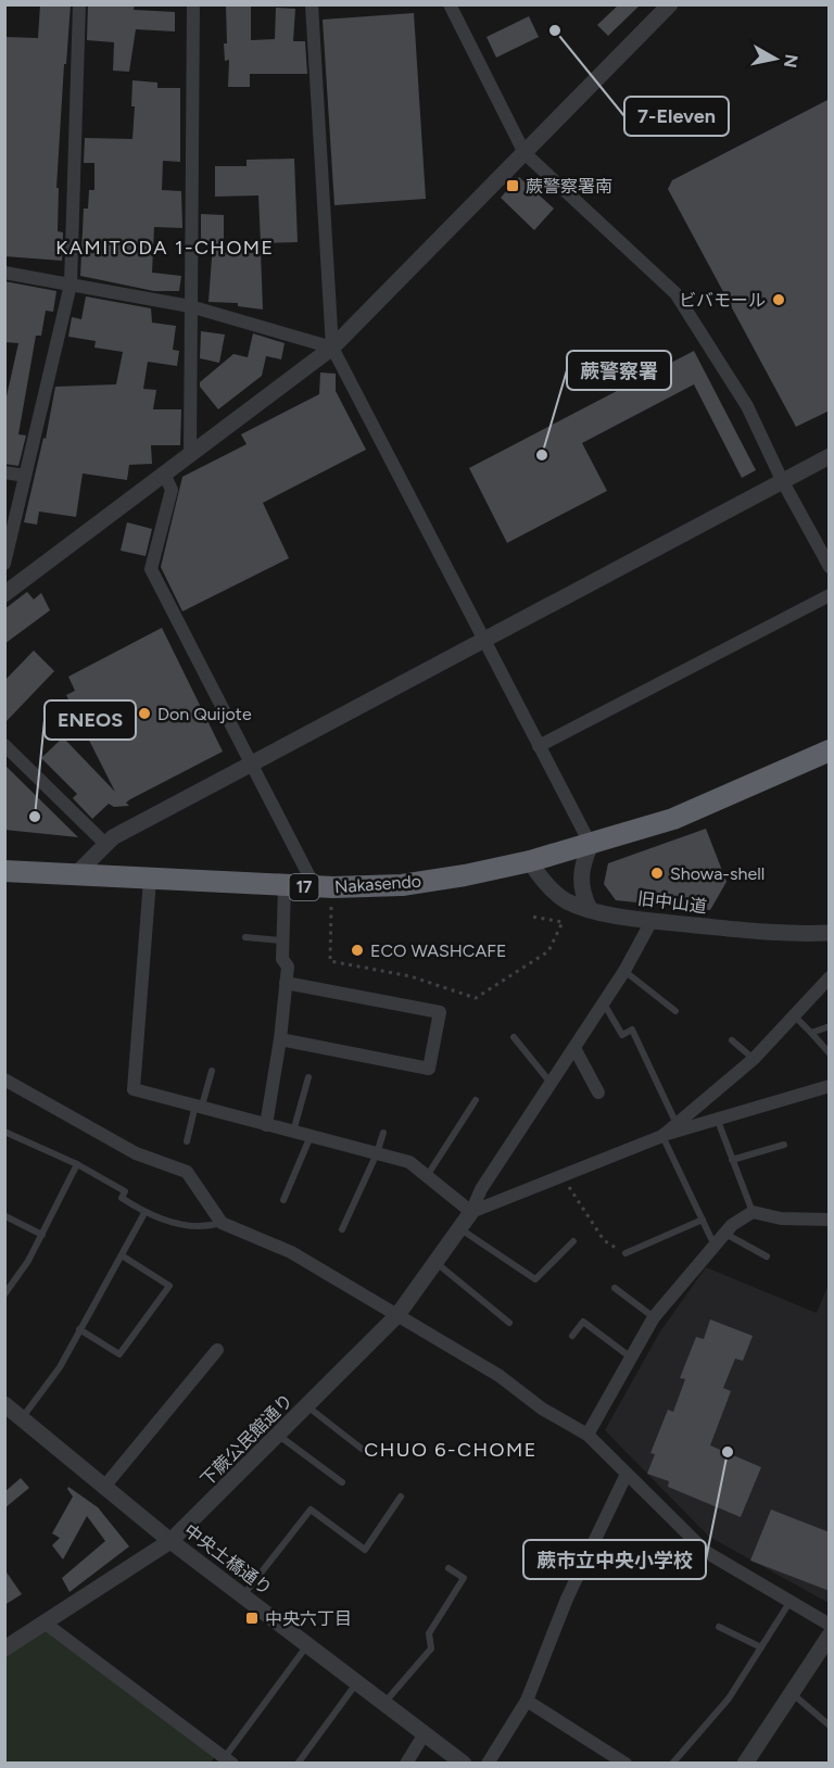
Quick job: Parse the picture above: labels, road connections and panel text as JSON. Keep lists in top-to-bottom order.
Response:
{
  "streets": {
    "highway": ["Nakasendo", "17"],
    "street": ["旧中山道", "下蕨公民館通り", "中央土橋通り"]
  },
  "crossings": [
    ["Nakasendo", "17"],
    ["Nakasendo", "旧中山道"],
    ["下蕨公民館通り", "中央土橋通り"]
  ],
  "districts": ["KAMITODA 1-CHOME", "CHUO 6-CHOME"],
  "places": {
    "other": [
      "7-Eleven",
      "ビバモール",
      "蕨警察署",
      "Don Quijote",
      "ENEOS",
      "Showa-shell",
      "ECO WASHCAFE",
      "蕨市立中央小学校"
    ],
    "transit": ["蕨警察署南", "中央六丁目"]
  },
  "north": "right"
}
